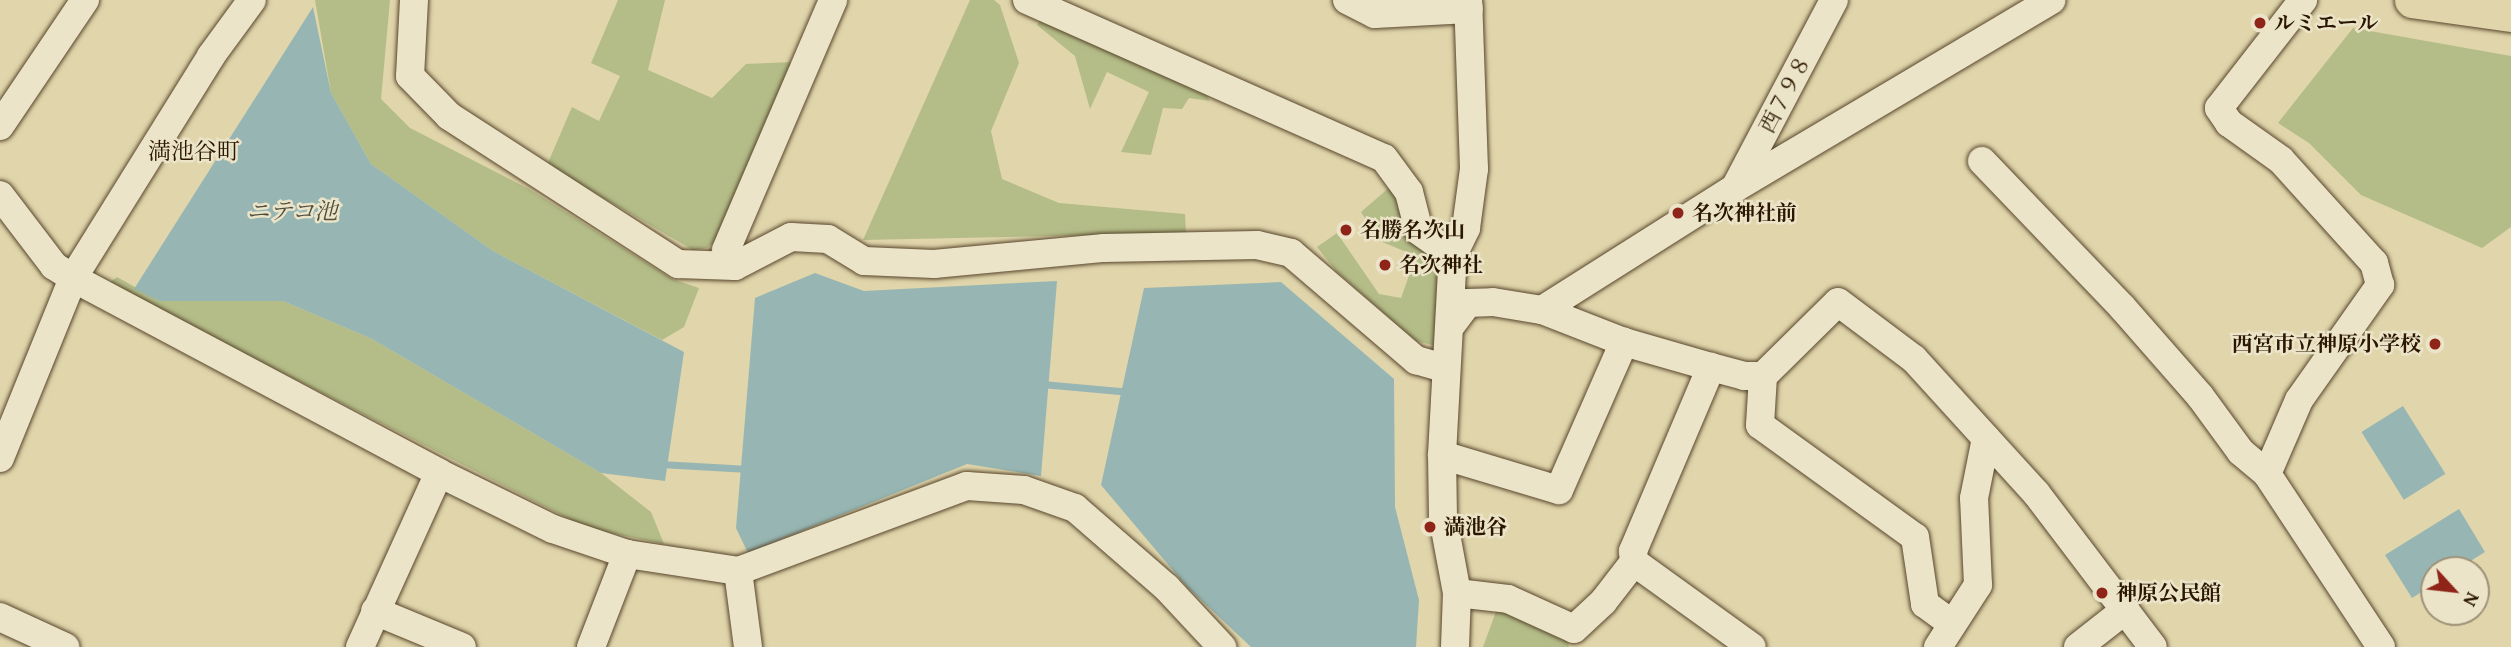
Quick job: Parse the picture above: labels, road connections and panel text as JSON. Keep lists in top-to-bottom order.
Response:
{
  "streets": {
    "street": ["西７９８"]
  },
  "districts": ["満池谷町"],
  "water": ["ニテコ池"],
  "places": [
    "ルミエール",
    "名次神社前",
    "名勝名次山",
    "名次神社",
    "西宮市立神原小学校",
    "満池谷",
    "神原公民館"
  ],
  "north": "bottom right"
}
